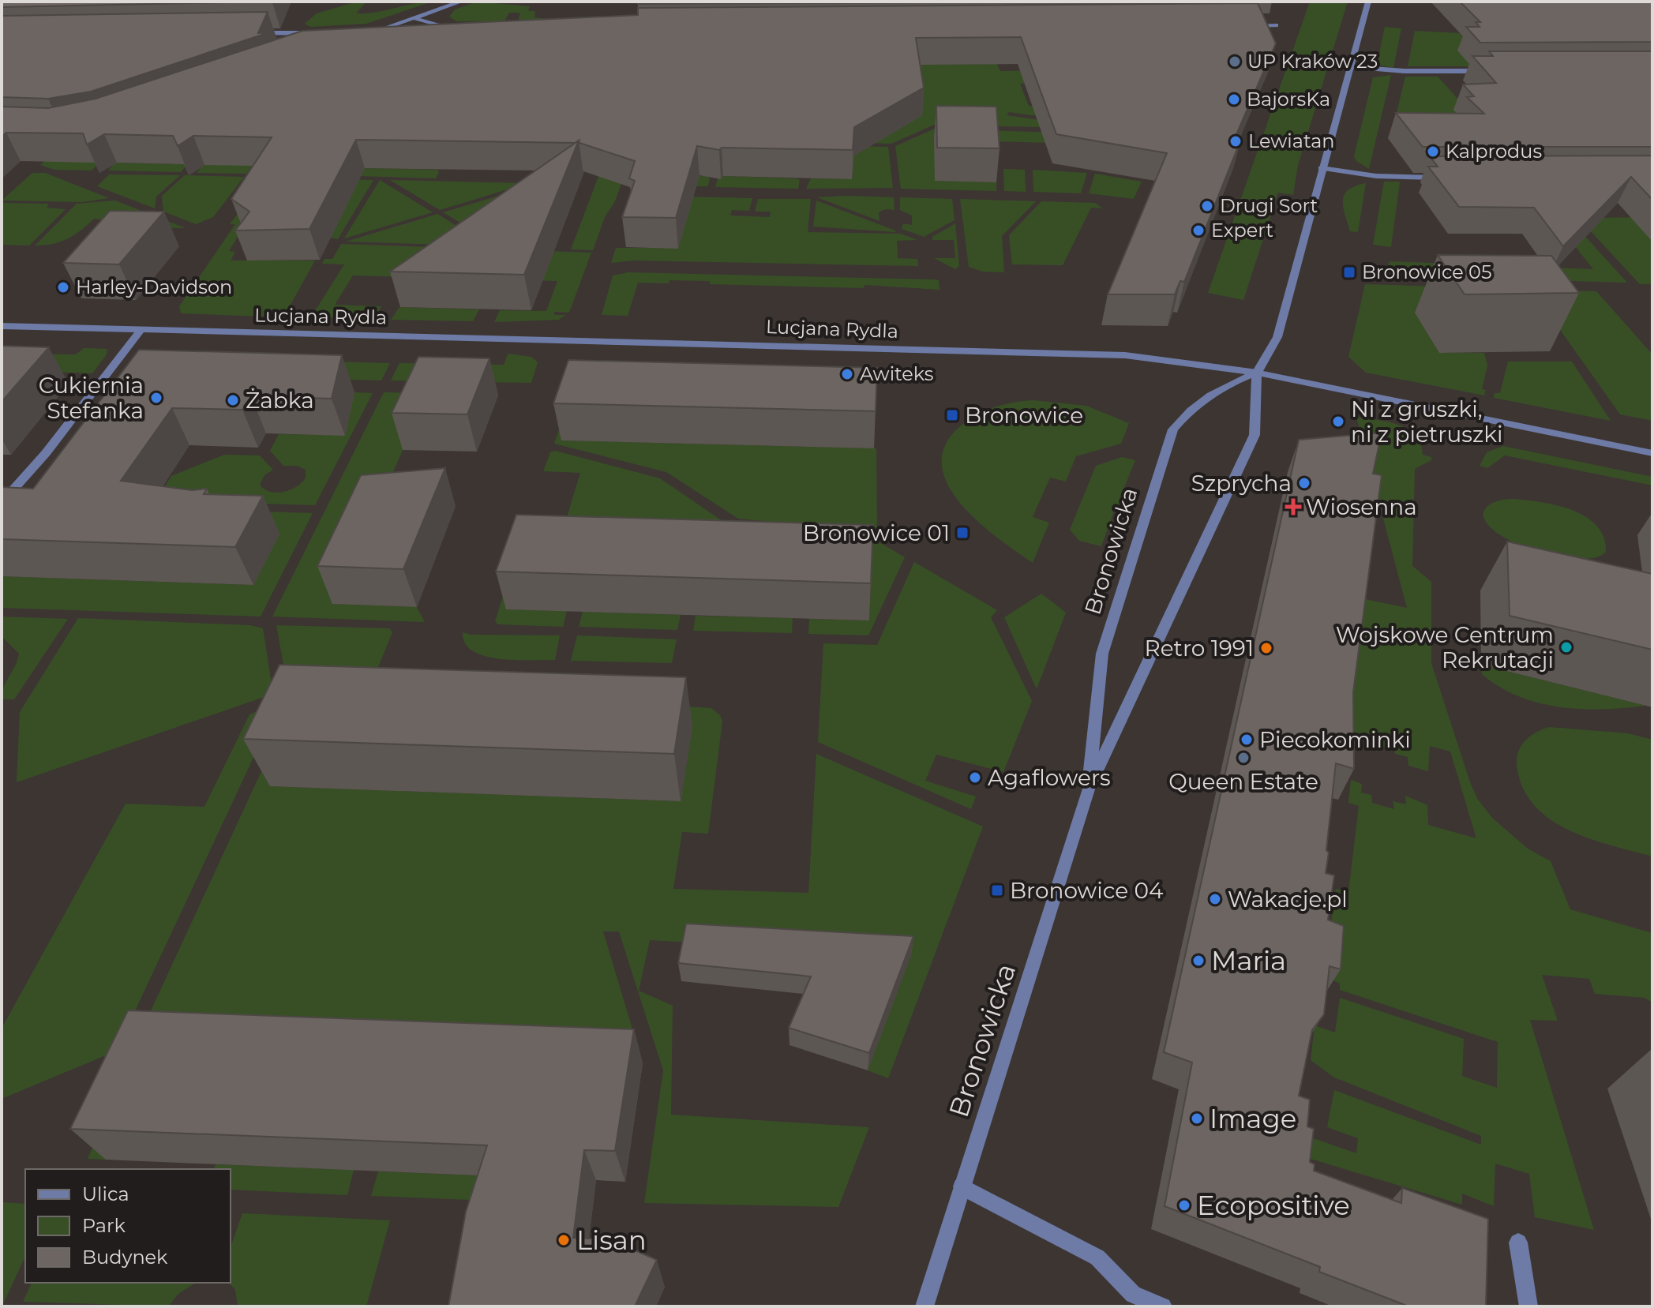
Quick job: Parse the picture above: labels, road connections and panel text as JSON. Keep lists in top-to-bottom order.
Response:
{
  "streets": {
    "street": ["Lucjana Rydla", "Bronowicka"]
  },
  "crossings": [
    ["Lucjana Rydla", "Bronowicka"]
  ],
  "places": {
    "other": [
      "UP Kraków 23",
      "BajorsKa",
      "Lewiatan",
      "Kalprodus",
      "Drugi Sort",
      "Expert",
      "Harley-Davidson",
      "Awiteks",
      "Cukiernia Stefanka",
      "Żabka",
      "Ni z gruszki, ni z pietruszki",
      "Szprycha",
      "Wojskowe Centrum Rekrutacji",
      "Retro 1991",
      "Piecokominki",
      "Queen Estate",
      "Agaflowers",
      "Wakacje.pl",
      "Maria",
      "Image",
      "Ecopositive",
      "Lisan"
    ],
    "transit": [
      "Bronowice 05",
      "Bronowice",
      "Bronowice 01",
      "Bronowice 04"
    ],
    "health": ["Wiosenna"]
  },
  "legend": ["Ulica", "Park", "Budynek"]
}
